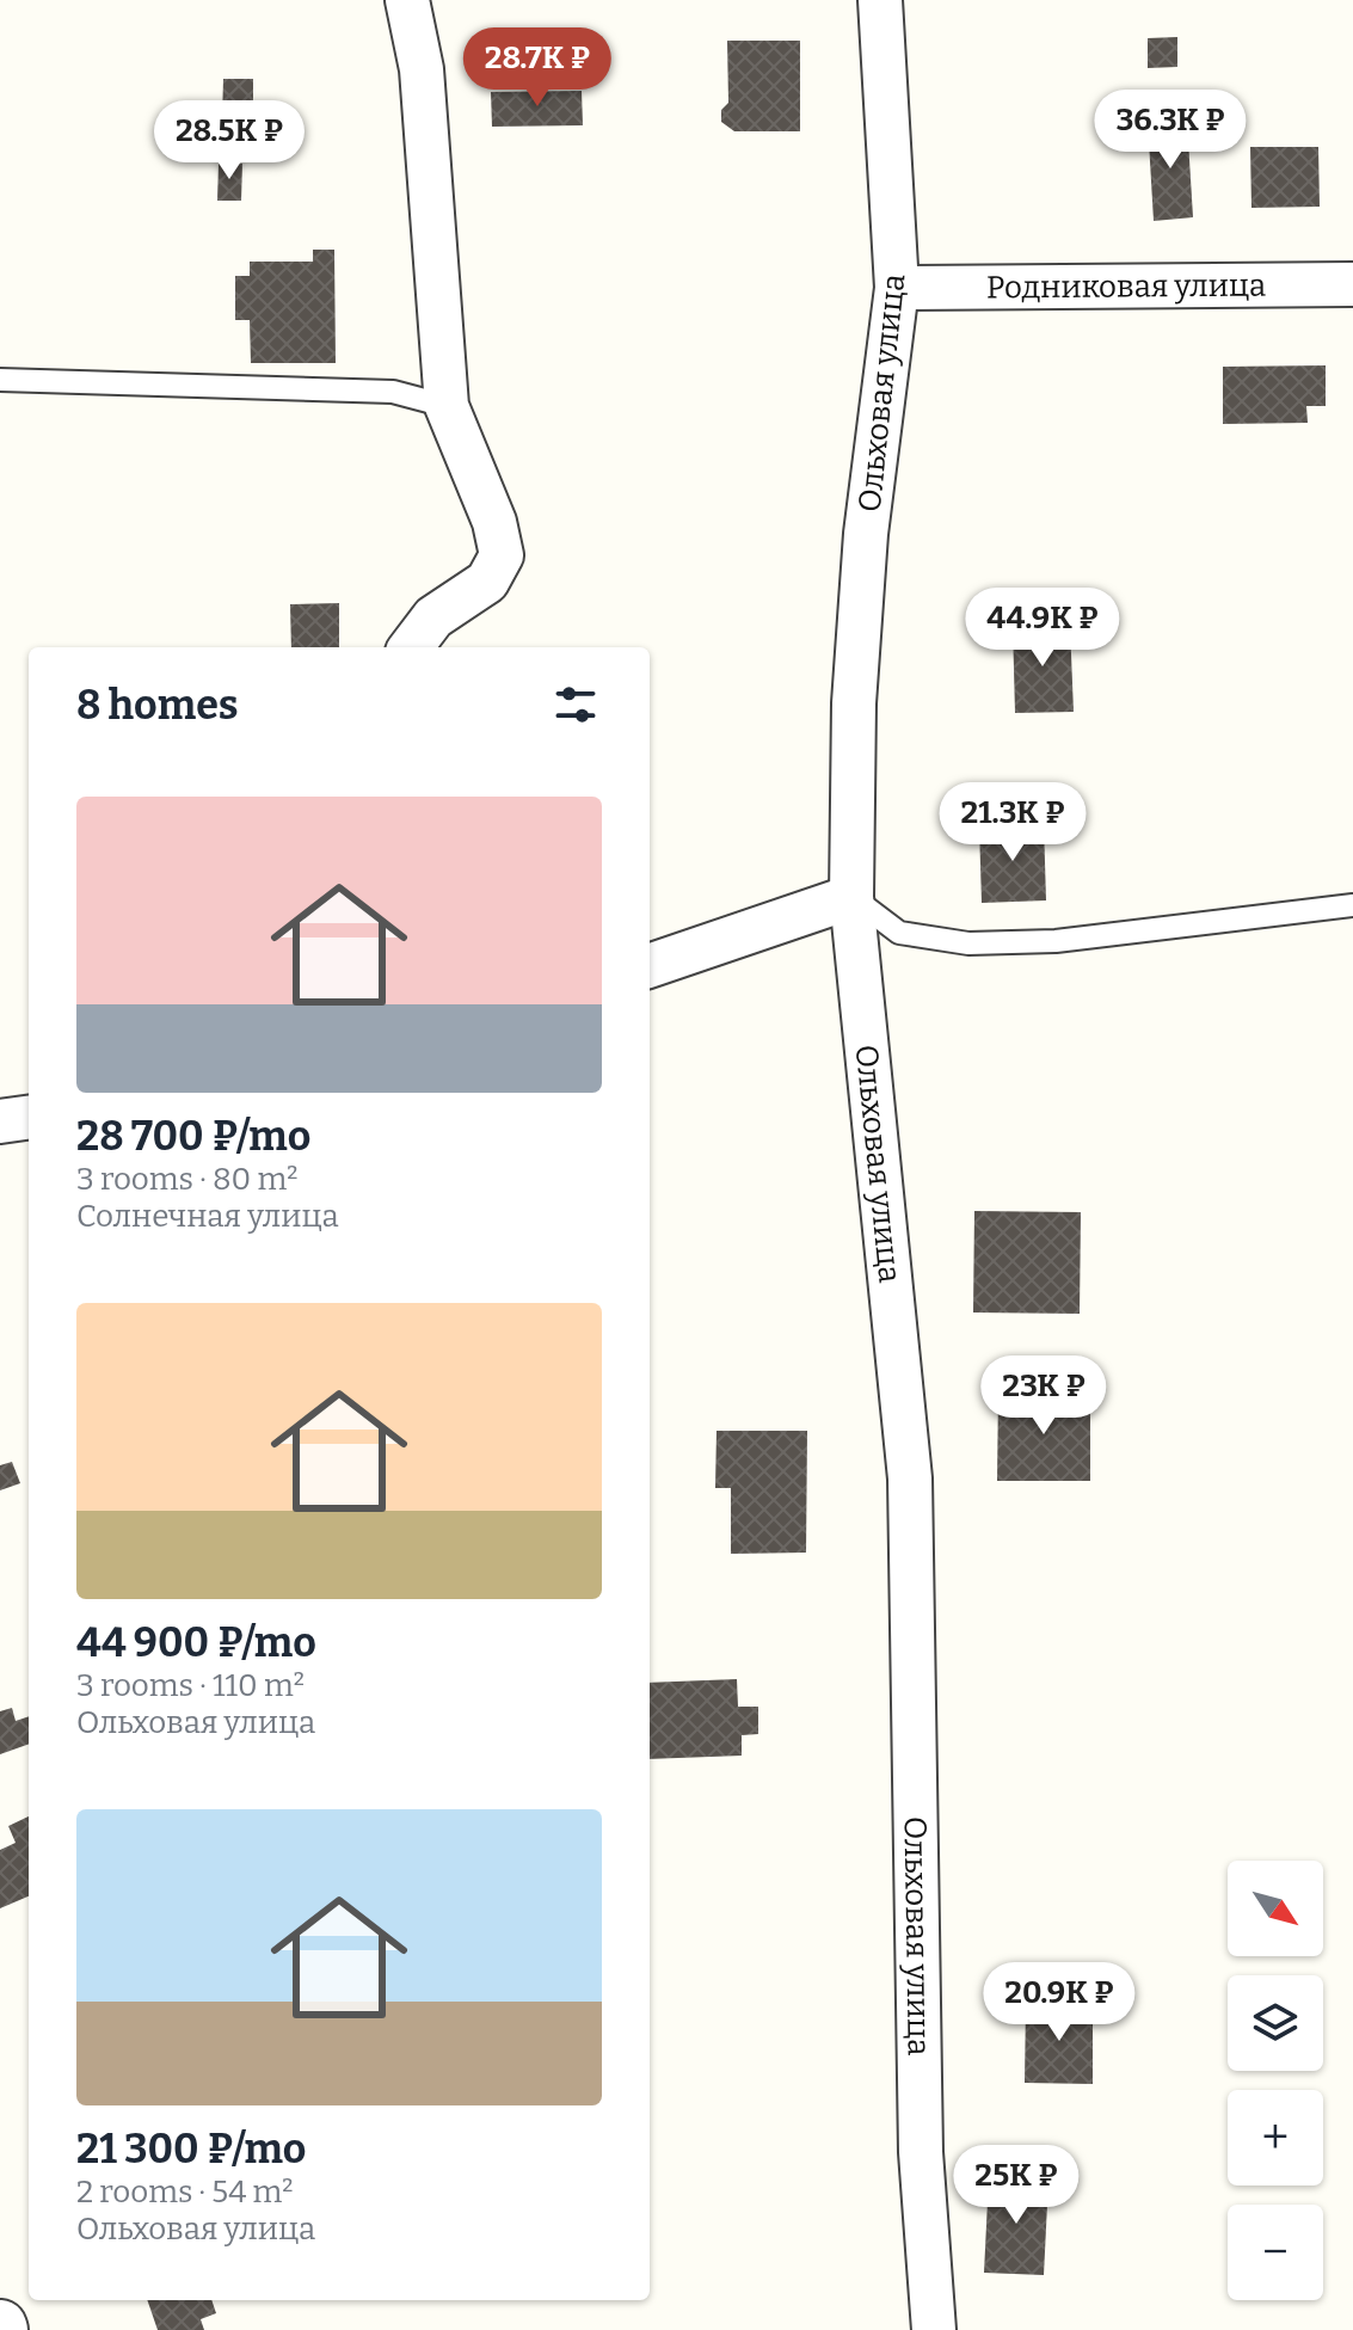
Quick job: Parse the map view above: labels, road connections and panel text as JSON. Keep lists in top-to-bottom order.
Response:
{
  "streets": {
    "street": ["Родниковая улица", "Ольховая улица"]
  },
  "crossings": [
    ["Родниковая улица", "Ольховая улица"]
  ],
  "north": "bottom right",
  "page": {
    "price": [
      "28.7K ₽",
      "36.3K ₽",
      "28.5K ₽",
      "44.9K ₽",
      "21.3K ₽",
      "23K ₽",
      "20.9K ₽",
      "25K ₽"
    ],
    "heading": "8 homes",
    "list": [
      {
        "name": "28 700 ₽/mo",
        "note": "3 rooms · 80 m² · Солнечная улица"
      },
      {
        "name": "44 900 ₽/mo",
        "note": "3 rooms · 110 m² · Ольховая улица"
      },
      {
        "name": "21 300 ₽/mo",
        "note": "2 rooms · 54 m² · Ольховая улица"
      }
    ],
    "map_buttons": ["+", "−"]
  }
}
